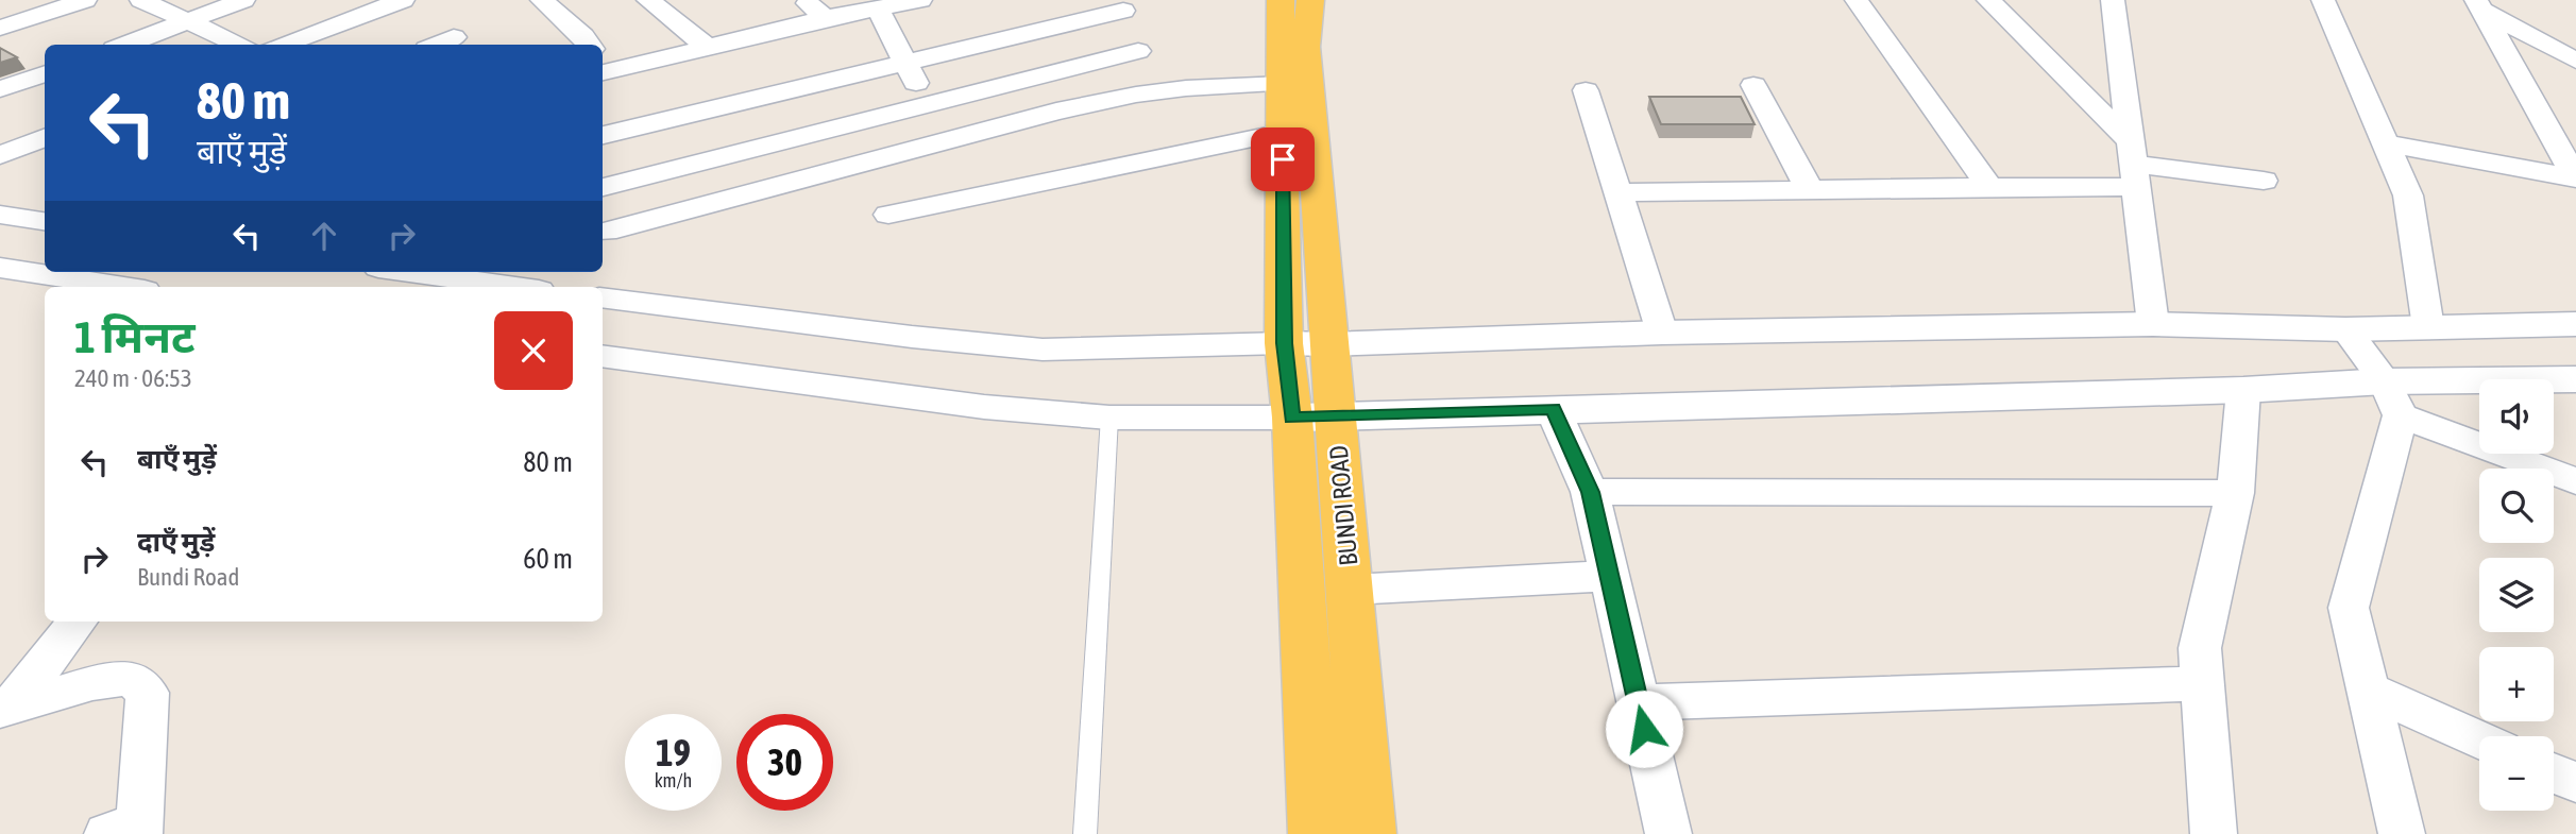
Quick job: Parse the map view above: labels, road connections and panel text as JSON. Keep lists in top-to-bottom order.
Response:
{
  "streets": {
    "main road": ["BUNDI ROAD"]
  },
  "page": {
    "turn": ["80 m", "बाएँ मुड़ें"],
    "heading": ["1 मिनट", "240 m · 06:53"],
    "map_buttons": ["+", "−"],
    "list": [
      {
        "name": "बाएँ मुड़ें",
        "value": "80 m"
      },
      {
        "name": "दाएँ मुड़ें",
        "note": "Bundi Road",
        "value": "60 m"
      }
    ],
    "speed": "19 km/h",
    "limit": "30"
  }
}
